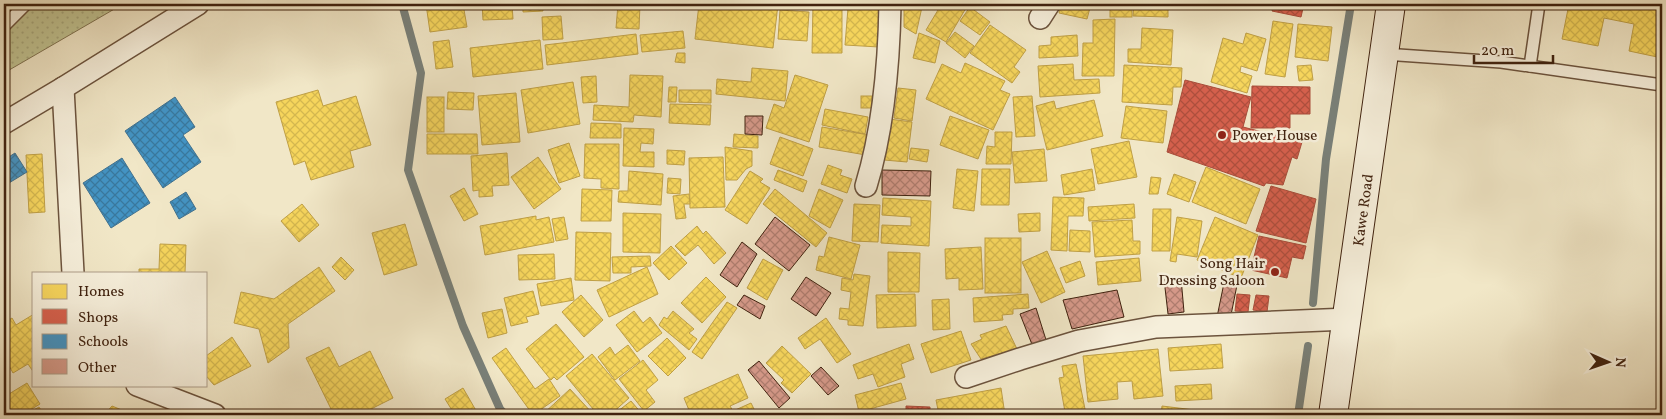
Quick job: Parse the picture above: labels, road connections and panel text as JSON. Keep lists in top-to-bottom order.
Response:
{
  "streets": {
    "main road": ["Kawe Road"]
  },
  "places": ["Power House", "Song Hair Dressing Saloon"],
  "legend": [
    "Homes",
    "Shops",
    "Schools",
    "Other"
  ],
  "scale_bar": "20 m",
  "north": "right"
}
